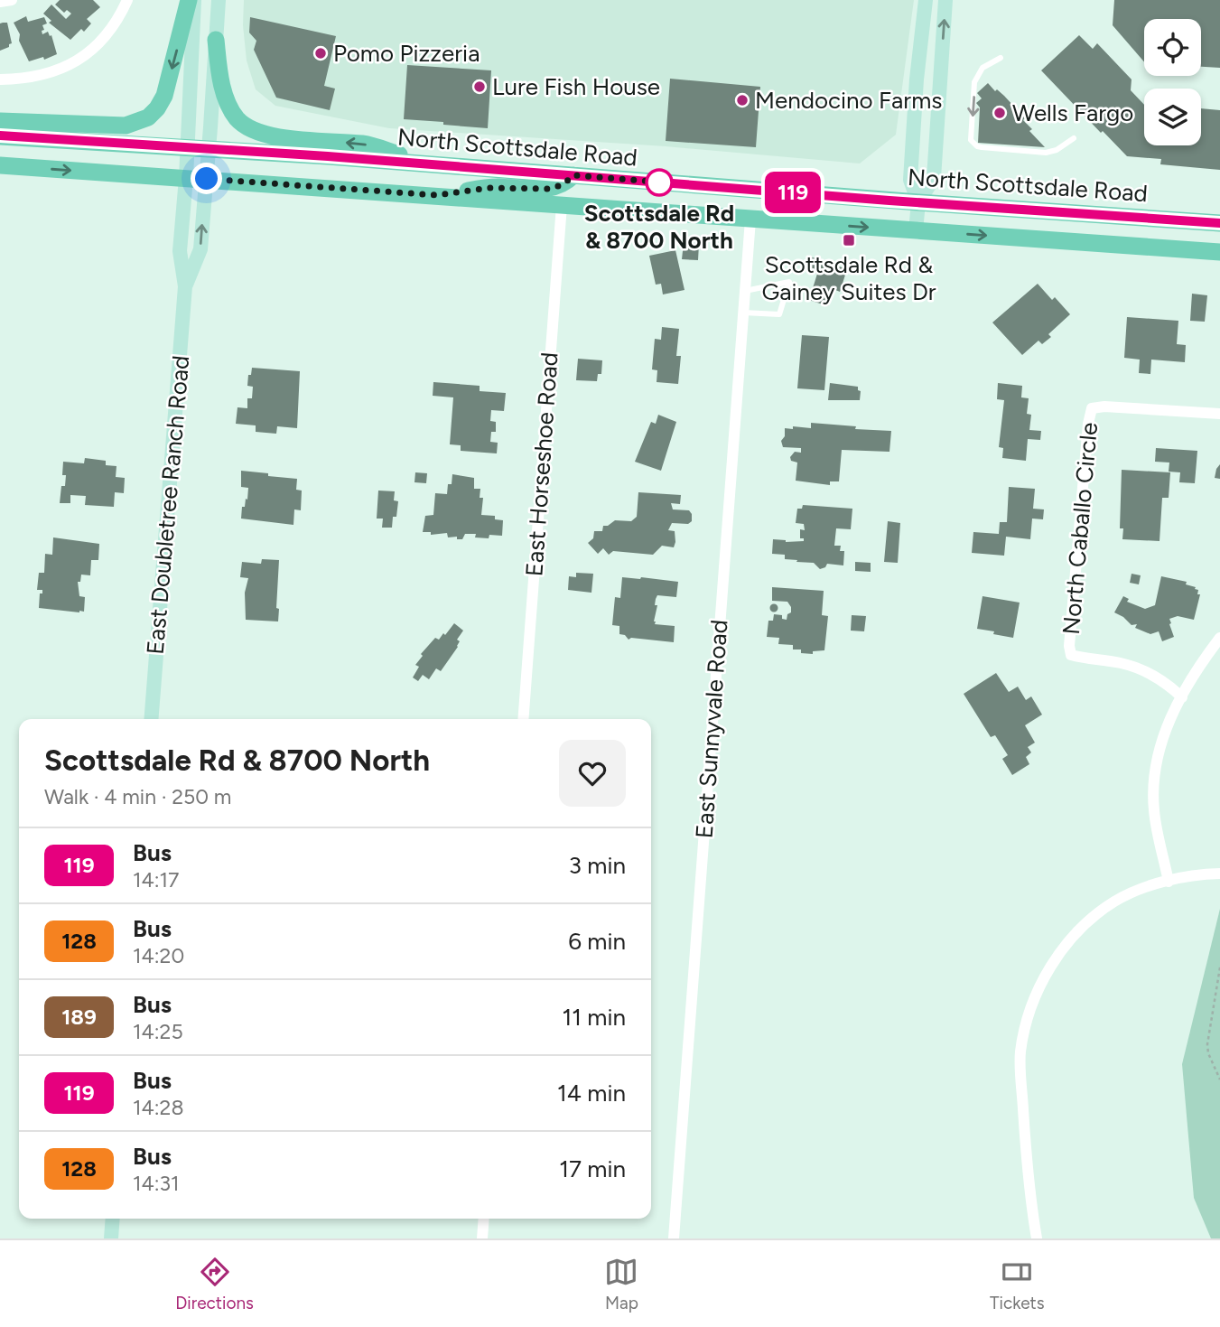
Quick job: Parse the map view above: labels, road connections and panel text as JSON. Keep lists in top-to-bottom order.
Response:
{
  "streets": {
    "main road": ["North Scottsdale Road", "East Doubletree Ranch Road"],
    "street": ["East Horseshoe Road", "North Caballo Circle", "East Sunnyvale Road"]
  },
  "crossings": [
    ["North Scottsdale Road", "East Doubletree Ranch Road"]
  ],
  "places": {
    "other": [
      "Pomo Pizzeria",
      "Lure Fish House",
      "Mendocino Farms",
      "Wells Fargo",
      "Scottsdale Rd & 8700 North"
    ],
    "transit": ["Scottsdale Rd & Gainey Suites Dr"]
  },
  "lines": ["bus line 119"],
  "page": {
    "on_map": "119",
    "heading": ["Scottsdale Rd & 8700 North", "Walk · 4 min · 250 m"],
    "list": [
      {
        "mark": "119",
        "name": "Bus",
        "note": "14:17",
        "value": "3 min"
      },
      {
        "mark": "128",
        "name": "Bus",
        "note": "14:20",
        "value": "6 min"
      },
      {
        "mark": "189",
        "name": "Bus",
        "note": "14:25",
        "value": "11 min"
      },
      {
        "mark": "119",
        "name": "Bus",
        "note": "14:28",
        "value": "14 min"
      },
      {
        "mark": "128",
        "name": "Bus",
        "note": "14:31",
        "value": "17 min"
      }
    ],
    "tabs": ["Directions", "Map", "Tickets"]
  }
}
